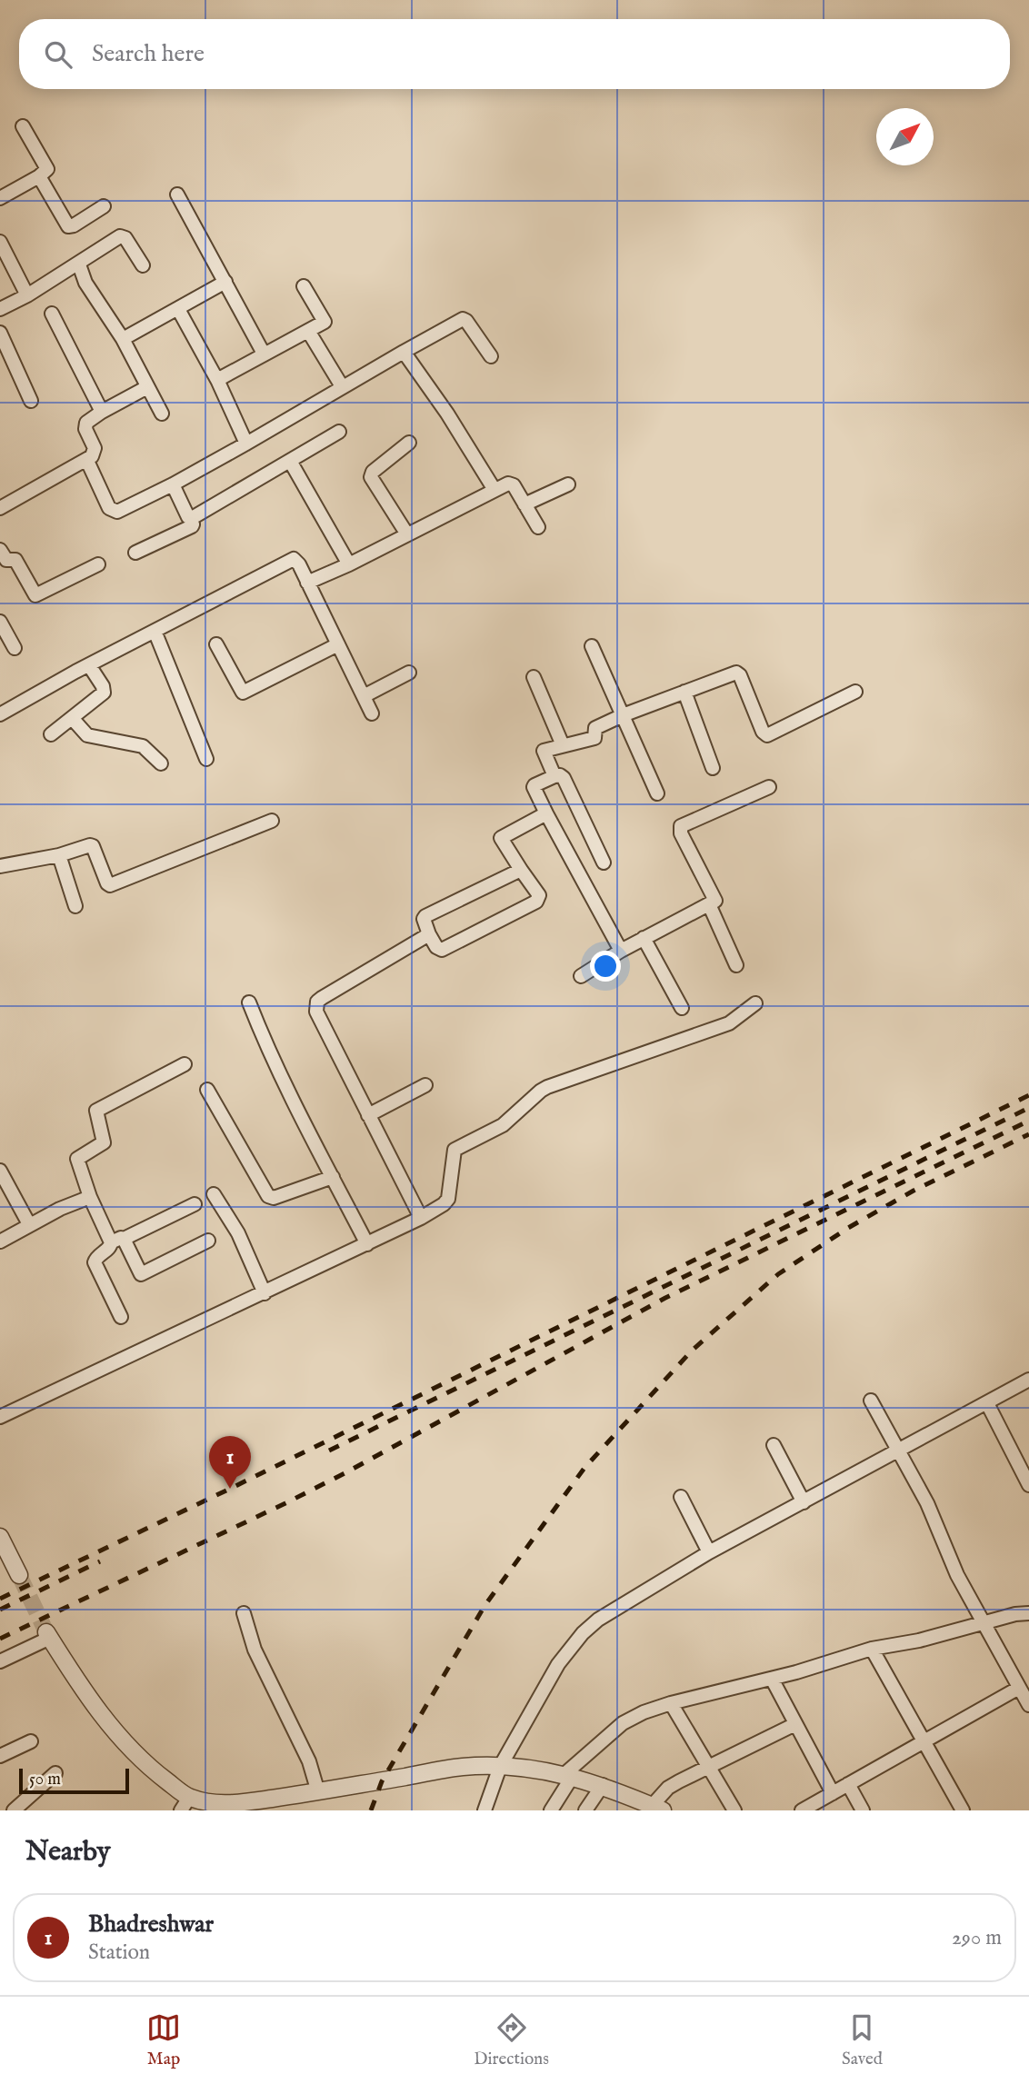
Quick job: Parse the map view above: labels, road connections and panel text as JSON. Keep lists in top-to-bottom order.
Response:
{
  "scale_bar": "50 m",
  "north": "top right",
  "page": {
    "search": "Search here",
    "pins": "1",
    "scale": "50 m",
    "heading": "Nearby",
    "list": [
      {
        "mark": "1",
        "name": "Bhadreshwar",
        "note": "Station",
        "value": "290 m"
      }
    ],
    "nav": ["Map", "Directions", "Saved"]
  }
}
